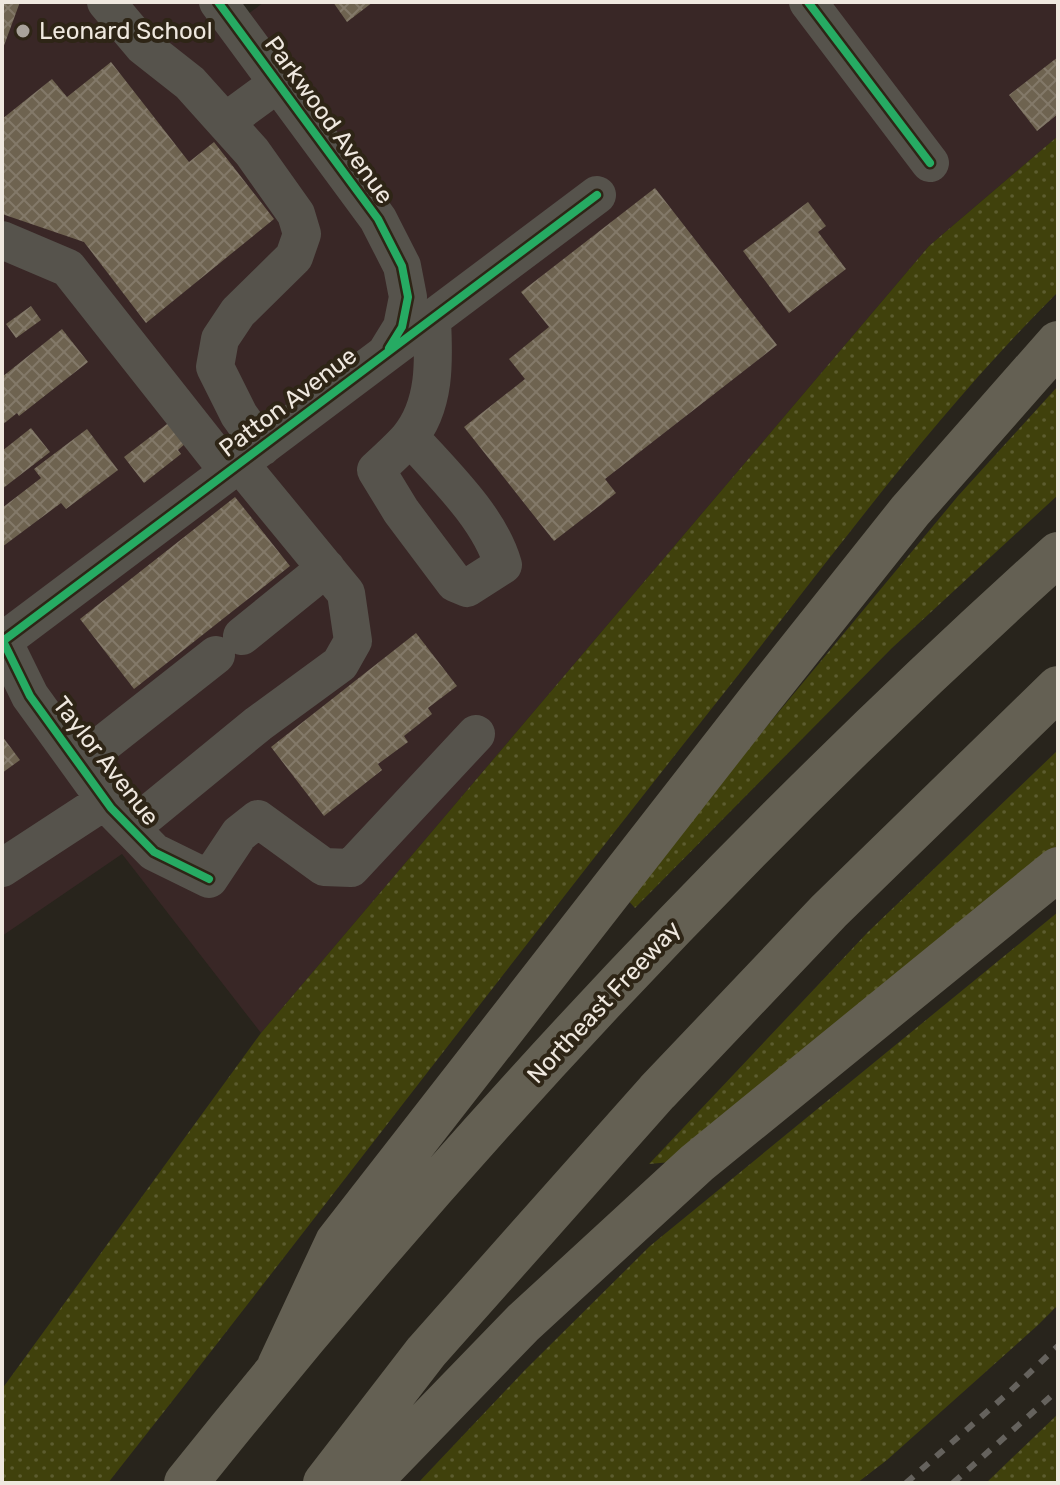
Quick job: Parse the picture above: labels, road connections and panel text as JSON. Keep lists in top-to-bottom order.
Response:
{
  "streets": {
    "highway": ["Northeast Freeway"],
    "street": ["Parkwood Avenue", "Patton Avenue", "Taylor Avenue"]
  },
  "crossings": [
    ["Parkwood Avenue", "Patton Avenue"],
    ["Patton Avenue", "Taylor Avenue"]
  ],
  "places": ["Leonard School"]
}
